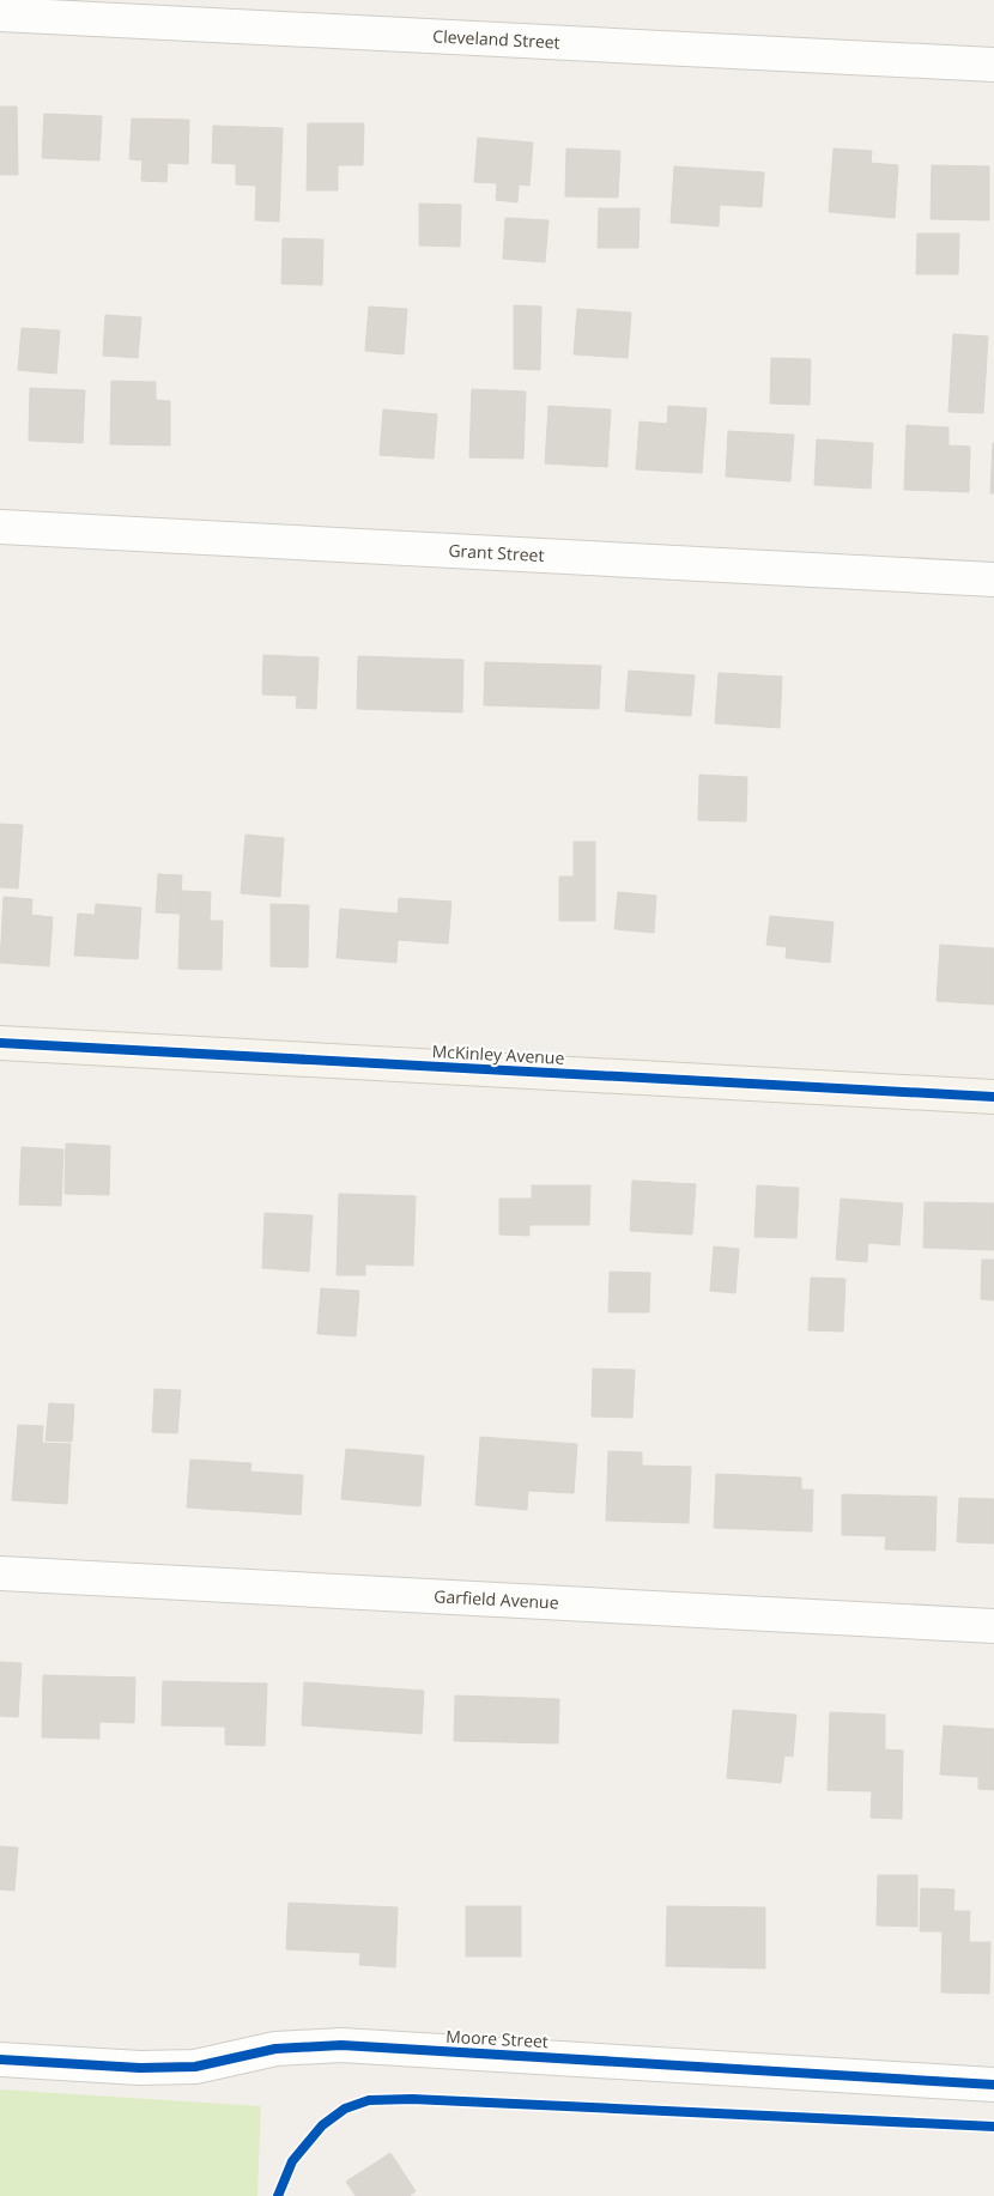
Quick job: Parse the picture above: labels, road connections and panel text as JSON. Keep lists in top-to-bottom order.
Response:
{
  "streets": {
    "street": [
      "Cleveland Street",
      "Grant Street",
      "McKinley Avenue",
      "Garfield Avenue",
      "Moore Street"
    ]
  }
}
